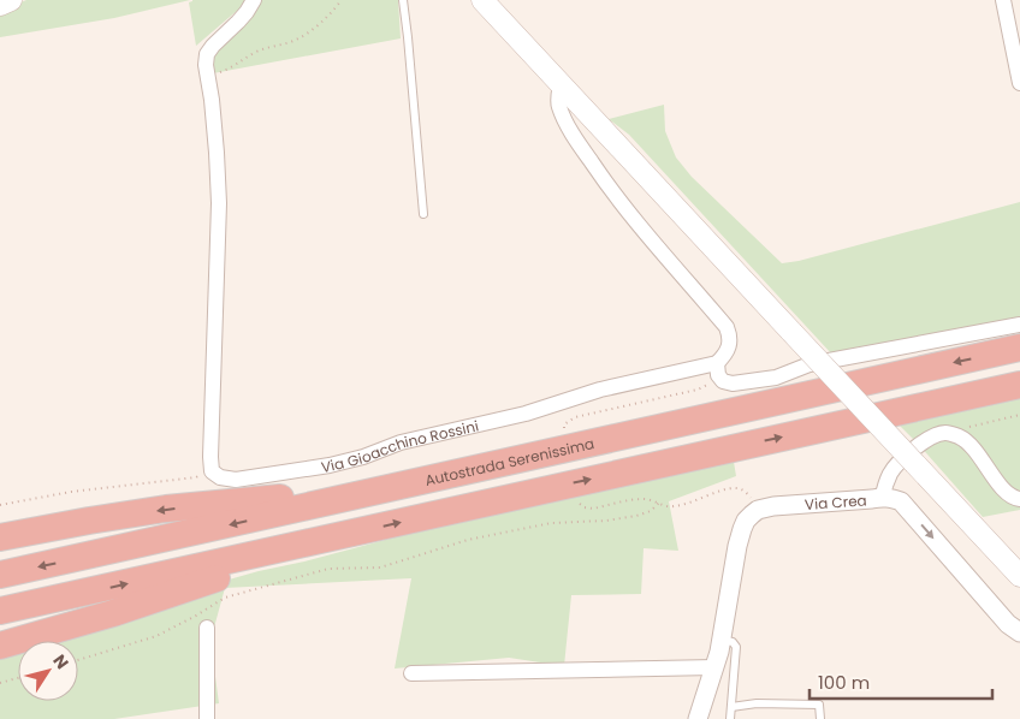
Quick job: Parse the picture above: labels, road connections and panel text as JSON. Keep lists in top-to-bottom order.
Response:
{
  "streets": {
    "highway": ["Autostrada Serenissima"],
    "street": ["Via Gioacchino Rossini", "Via Crea"]
  },
  "scale_bar": "100 m",
  "north": "top right"
}
